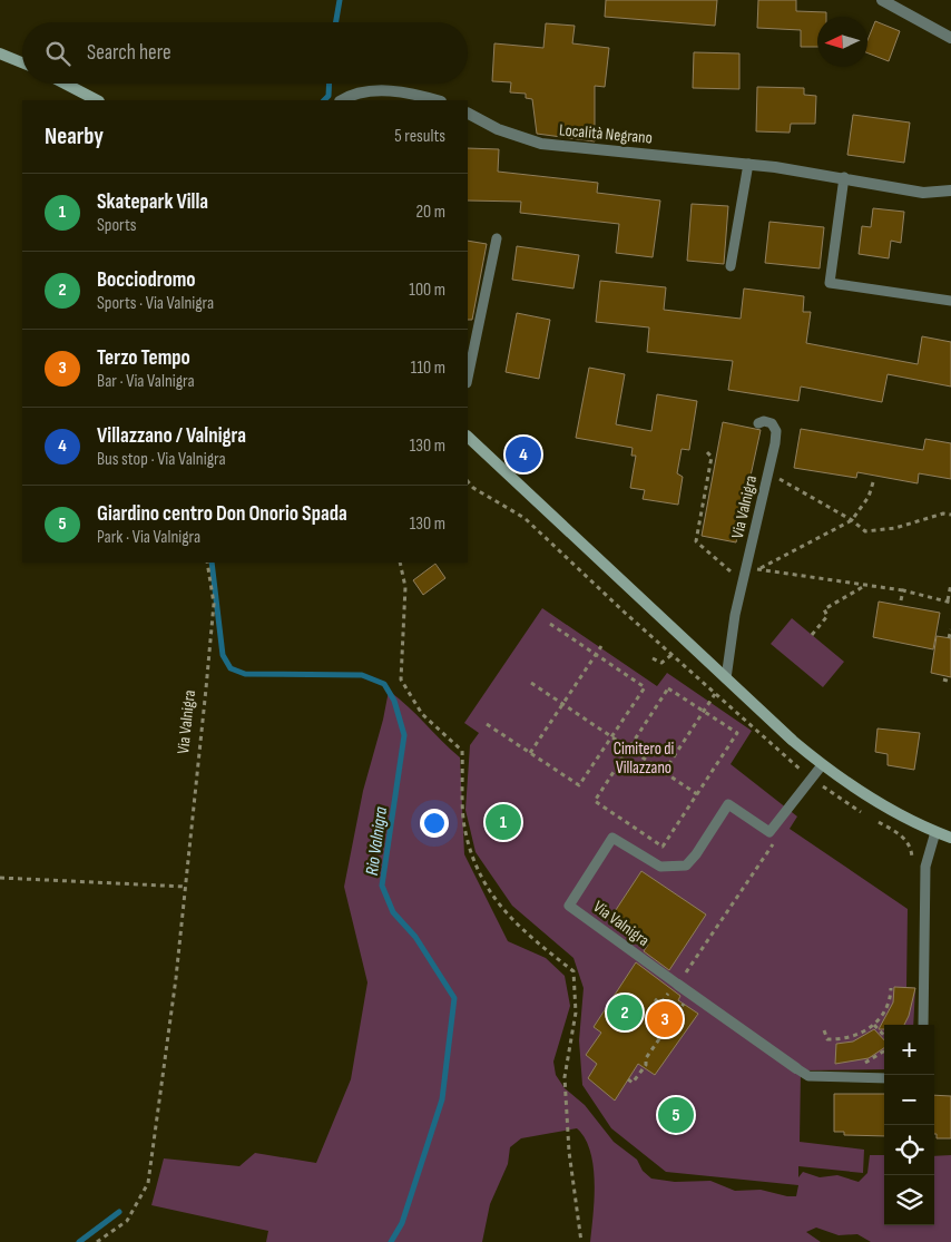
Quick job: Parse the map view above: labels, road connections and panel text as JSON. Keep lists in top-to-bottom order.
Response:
{
  "streets": {
    "street": ["Località Negrano", "Via Valnigra"]
  },
  "water": ["Rio Valnigra"],
  "parks": ["Cimitero di Villazzano"],
  "north": "left",
  "page": {
    "search": "Search here",
    "heading": ["Nearby", "5 results"],
    "list": [
      {
        "mark": "1",
        "name": "Skatepark Villa",
        "note": "Sports",
        "value": "20 m"
      },
      {
        "mark": "2",
        "name": "Bocciodromo",
        "note": "Sports · Via Valnigra",
        "value": "100 m"
      },
      {
        "mark": "3",
        "name": "Terzo Tempo",
        "note": "Bar · Via Valnigra",
        "value": "110 m"
      },
      {
        "mark": "4",
        "name": "Villazzano / Valnigra",
        "note": "Bus stop · Via Valnigra",
        "value": "130 m"
      },
      {
        "mark": "5",
        "name": "Giardino centro Don Onorio Spada",
        "note": "Park · Via Valnigra",
        "value": "130 m"
      }
    ],
    "pins": [
      "4",
      "1",
      "2",
      "3",
      "5"
    ],
    "map_buttons": ["+", "−"]
  }
}
